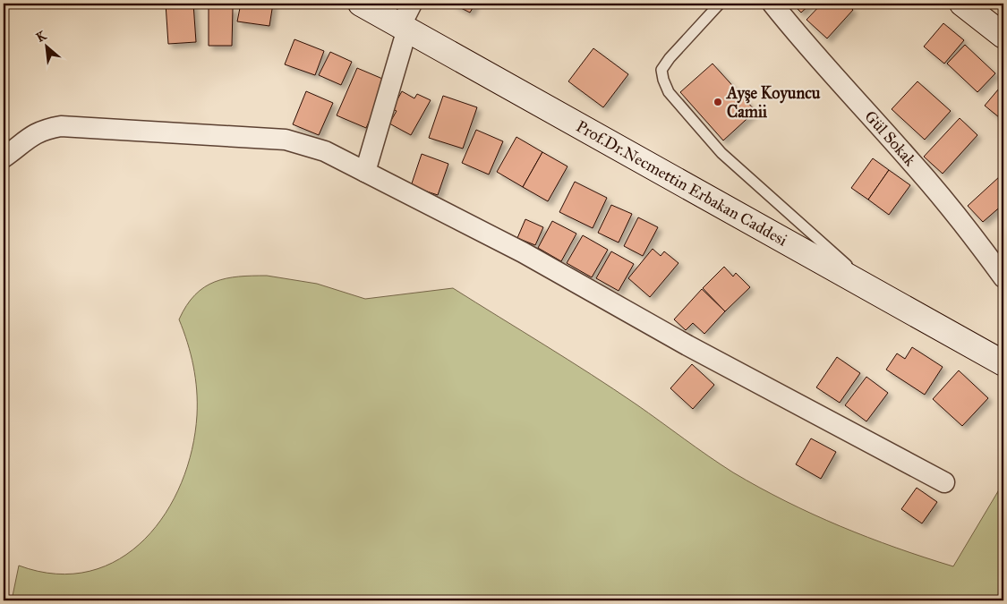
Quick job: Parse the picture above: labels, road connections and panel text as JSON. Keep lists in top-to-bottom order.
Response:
{
  "streets": {
    "main road": ["Prof.Dr.Necmettin Erbakan Caddesi"],
    "street": ["Gül Sokak"]
  },
  "places": ["Ayşe Koyuncu Camii"],
  "north": "top left"
}
